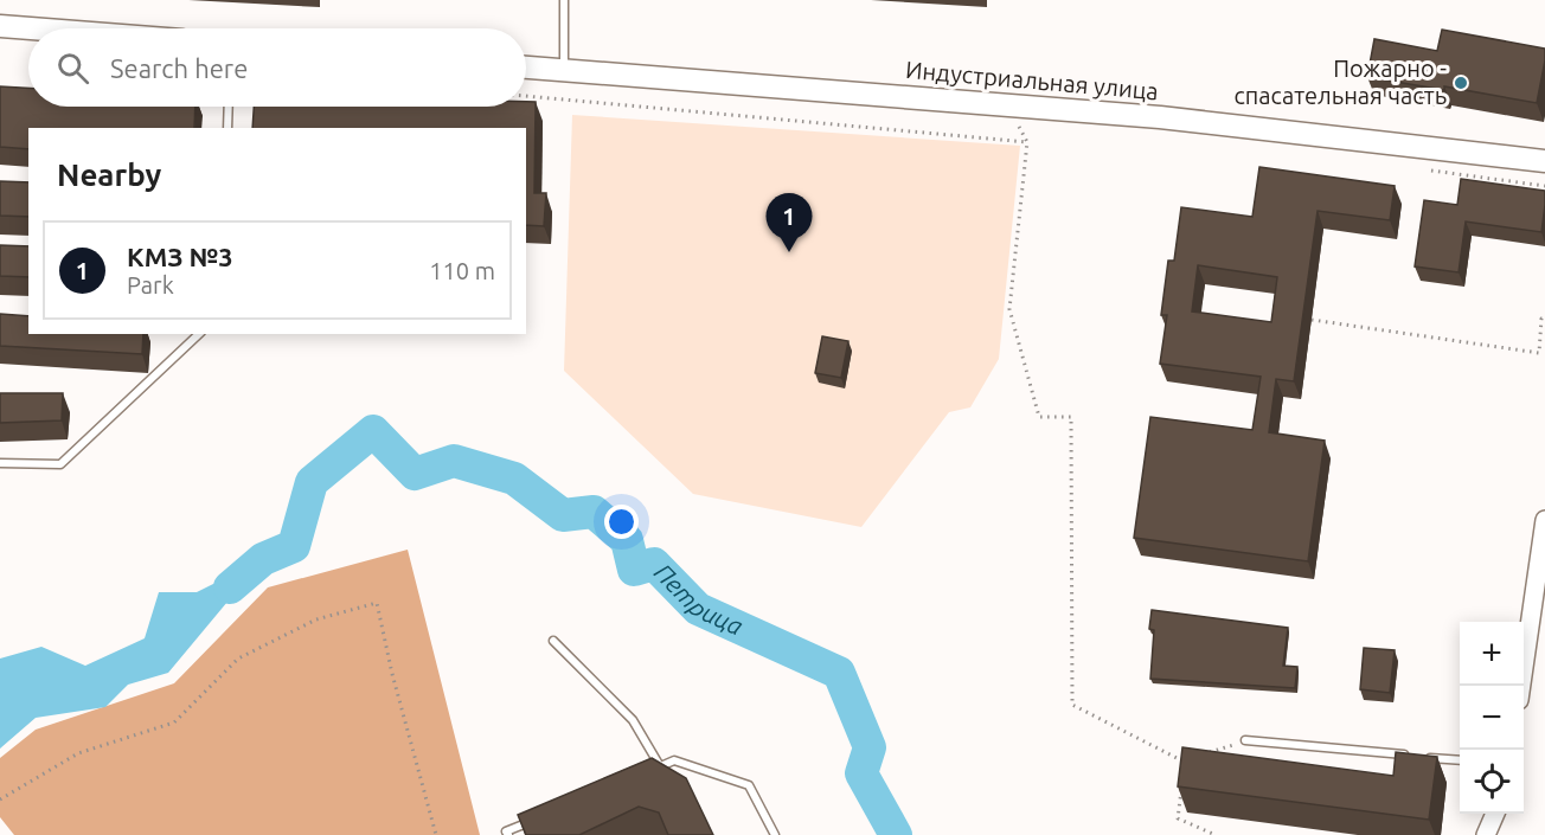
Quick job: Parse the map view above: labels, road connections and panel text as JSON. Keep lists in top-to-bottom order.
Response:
{
  "streets": {
    "main road": ["Индустриальная улица"]
  },
  "water": ["Петрица"],
  "places": ["Пожарно - спасательная часть"],
  "page": {
    "search": "Search here",
    "heading": "Nearby",
    "pins": "1",
    "list": [
      {
        "mark": "1",
        "name": "КМЗ №3",
        "note": "Park",
        "value": "110 m"
      }
    ],
    "map_buttons": ["+", "−"]
  }
}
